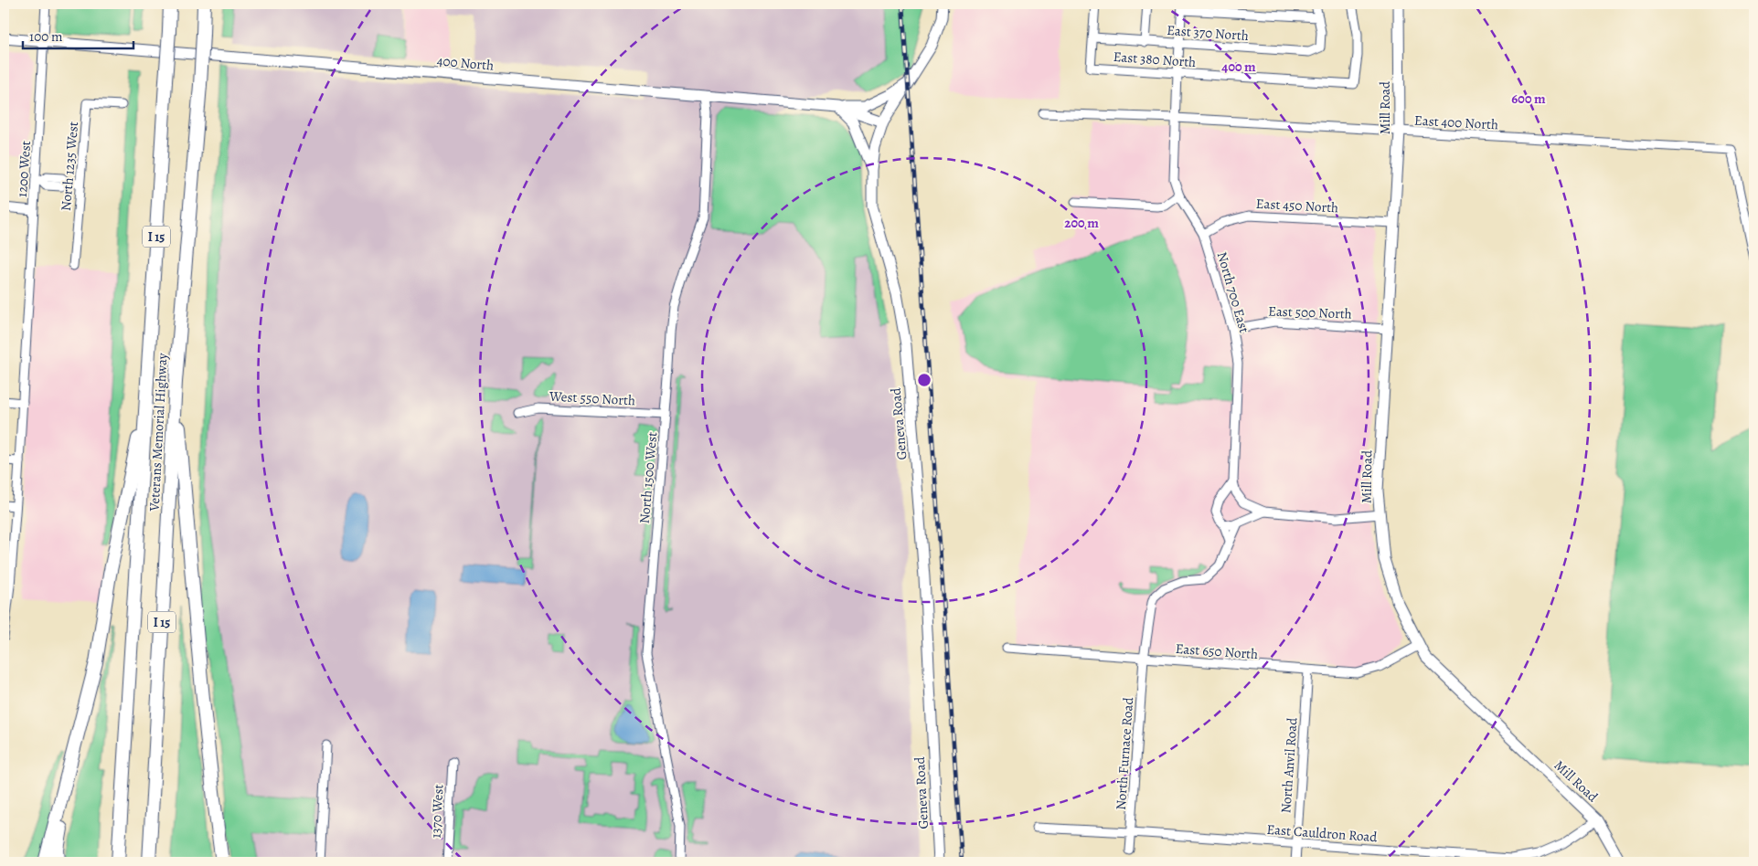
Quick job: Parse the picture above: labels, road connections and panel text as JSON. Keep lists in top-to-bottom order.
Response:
{
  "streets": {
    "highway": ["I 15", "Veterans Memorial Highway"],
    "main road": ["400 North", "Mill Road", "Geneva Road"],
    "street": [
      "East 370 North",
      "East 380 North",
      "East 400 North",
      "North 1235 West",
      "1200 West",
      "East 450 North",
      "North 700 East",
      "East 500 North",
      "West 550 North",
      "North 1500 West",
      "East 650 North",
      "North Furnace Road",
      "North Anvil Road",
      "1370 West",
      "East Cauldron Road"
    ]
  },
  "crossings": [
    ["East 370 North", "East 380 North"],
    ["East 370 North", "North 700 East"],
    ["East 380 North", "North 700 East"],
    ["400 North", "1200 West"],
    ["400 North", "Geneva Road"],
    ["400 North", "North 1500 West"],
    ["Mill Road", "East 400 North"],
    ["Mill Road", "East 450 North"],
    ["Mill Road", "East 500 North"],
    ["Mill Road", "East 650 North"],
    ["Mill Road", "East Cauldron Road"],
    ["East 400 North", "North 700 East"],
    ["East 450 North", "North 700 East"],
    ["North 700 East", "East 500 North"],
    ["West 550 North", "North 1500 West"],
    ["East 650 North", "North Furnace Road"],
    ["East 650 North", "North Anvil Road"],
    ["North Furnace Road", "East Cauldron Road"],
    ["North Anvil Road", "East Cauldron Road"]
  ],
  "scale_bar": "100 m",
  "rings": ["400 m", "600 m", "200 m"]
}
